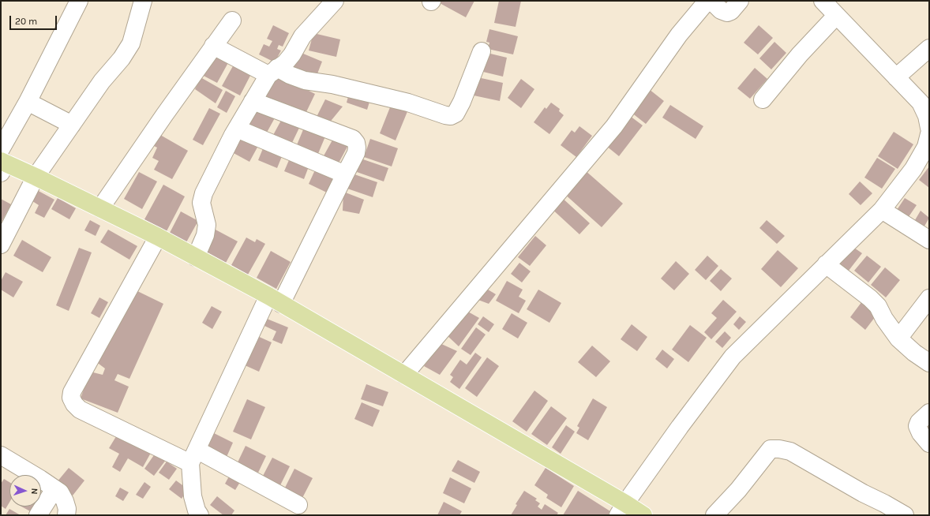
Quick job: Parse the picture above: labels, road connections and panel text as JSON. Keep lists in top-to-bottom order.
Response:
{
  "scale_bar": "20 m",
  "north": "right"
}
